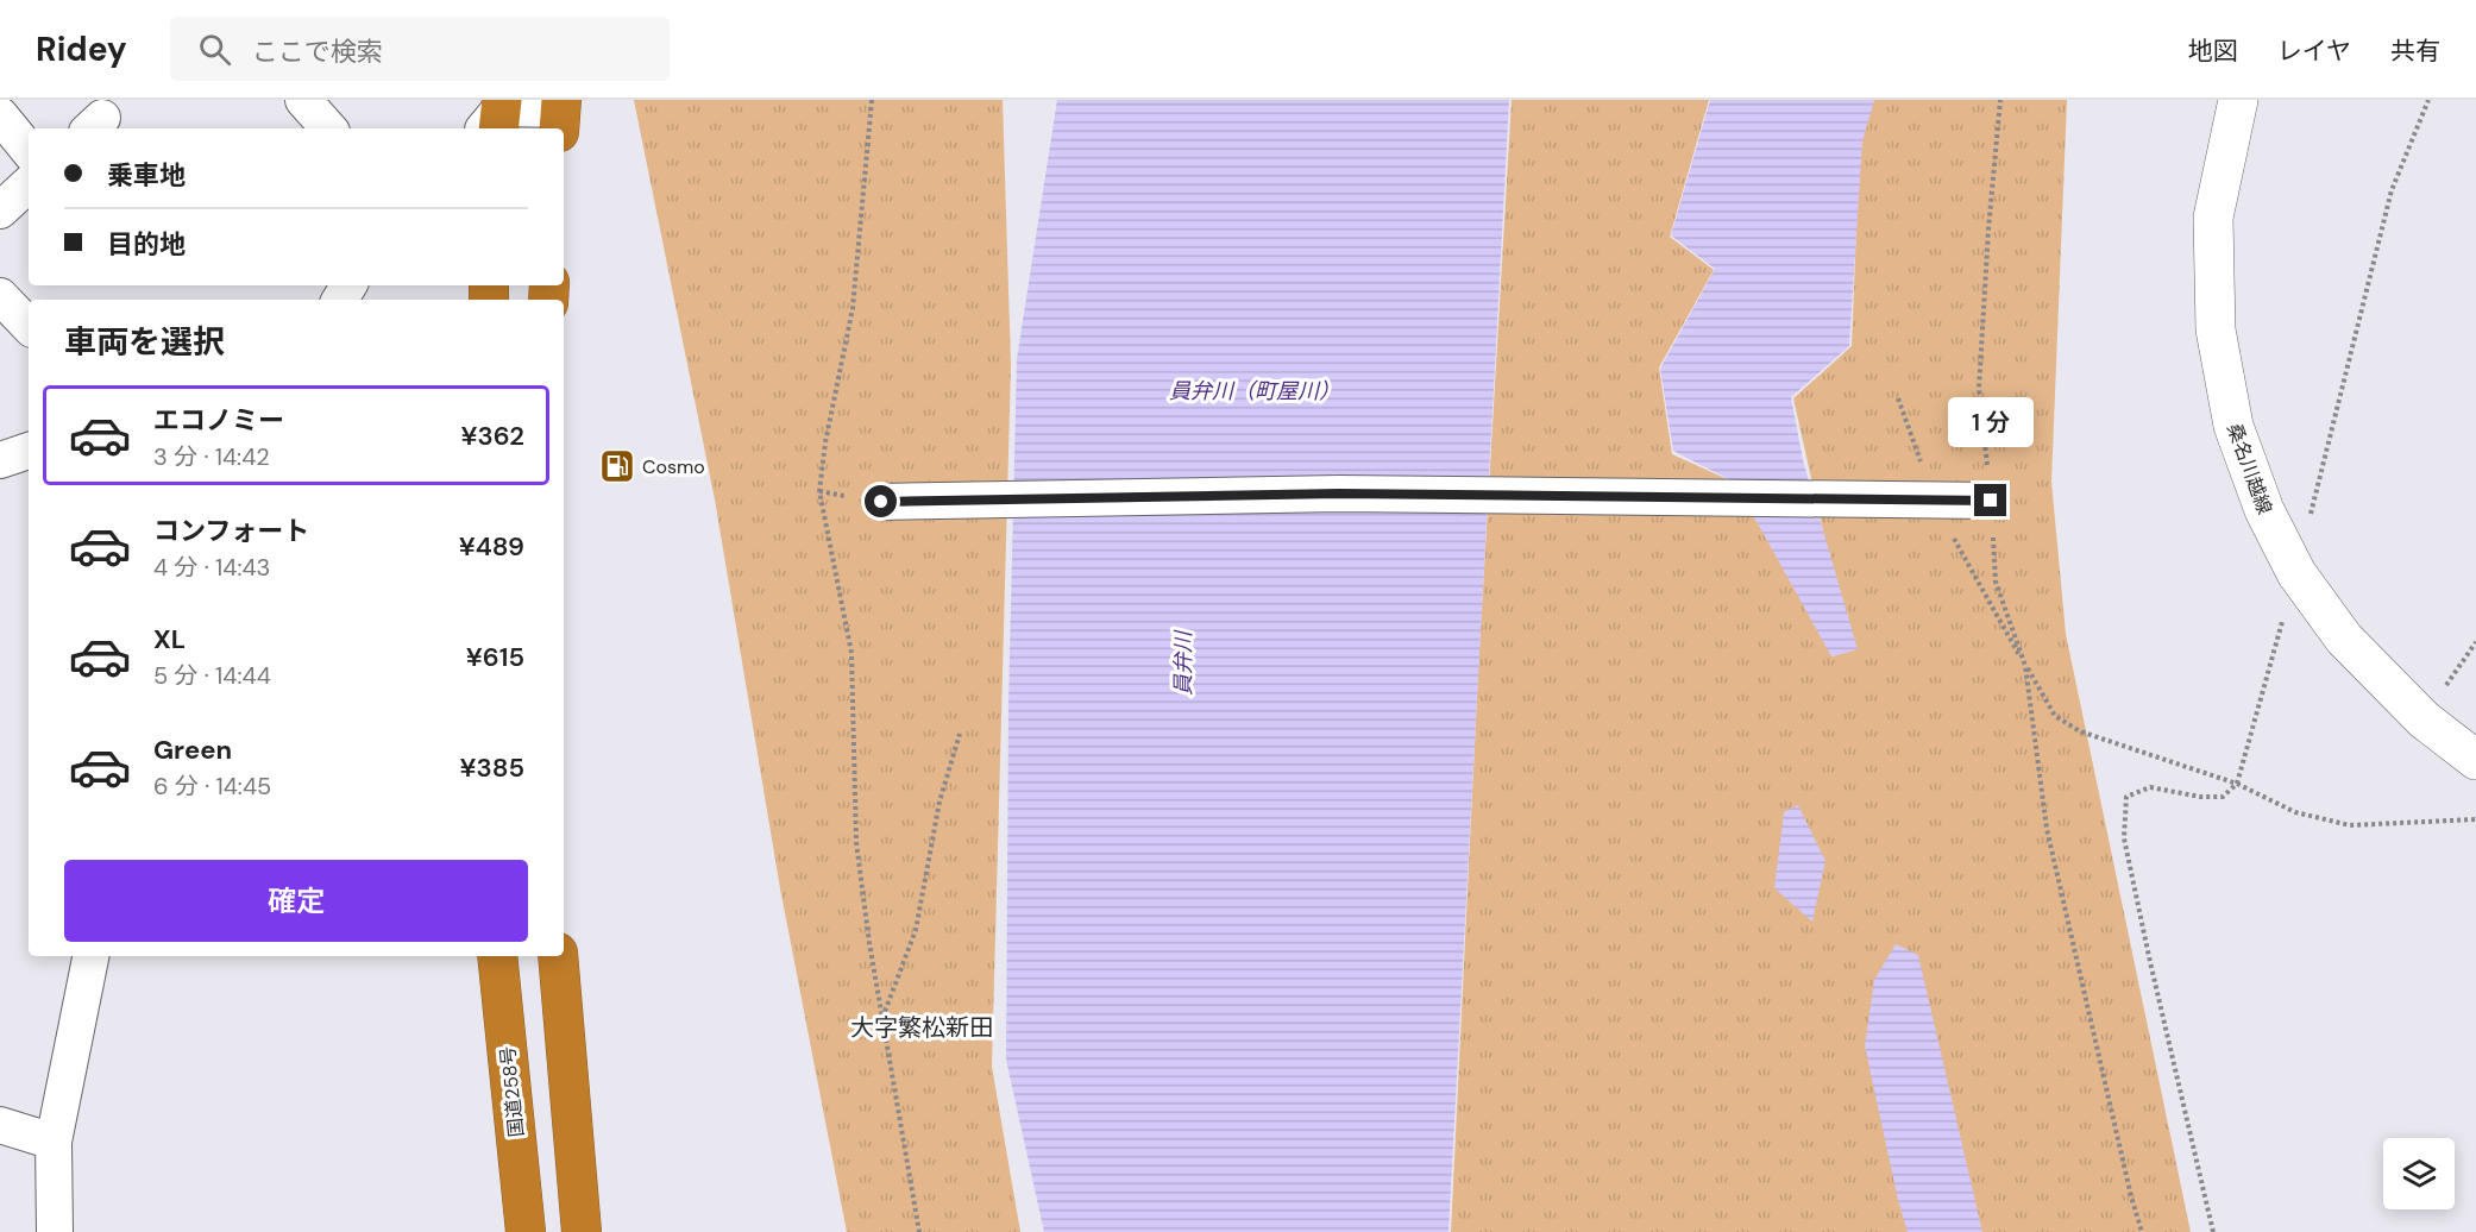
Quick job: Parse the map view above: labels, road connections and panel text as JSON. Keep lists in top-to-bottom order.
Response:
{
  "streets": {
    "highway": ["国道258号"],
    "main road": ["桑名川越線"]
  },
  "districts": ["大字繁松新田"],
  "water": ["員弁川（町屋川）", "員弁川"],
  "places": {
    "fuel station": ["Cosmo"]
  },
  "page": {
    "header": "Ridey",
    "search": "ここで検索",
    "nav": ["地図", "レイヤ", "共有"],
    "banner": ["乗車地", "目的地"],
    "heading": "車両を選択",
    "list": [
      {
        "name": "エコノミー",
        "note": "3 分 · 14:42",
        "value": "¥362"
      },
      {
        "name": "コンフォート",
        "note": "4 分 · 14:43",
        "value": "¥489"
      },
      {
        "name": "XL",
        "note": "5 分 · 14:44",
        "value": "¥615"
      },
      {
        "name": "Green",
        "note": "6 分 · 14:45",
        "value": "¥385"
      }
    ],
    "bubble": "1 分",
    "buttons": "確定"
  }
}
